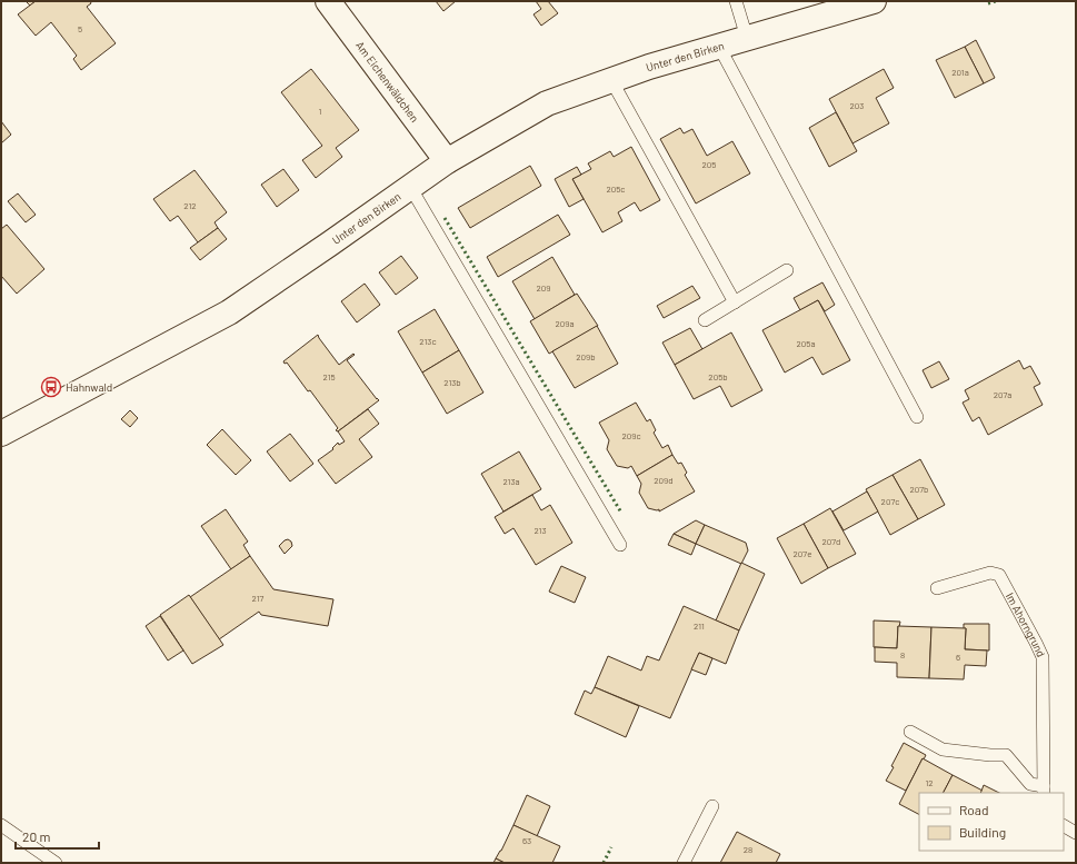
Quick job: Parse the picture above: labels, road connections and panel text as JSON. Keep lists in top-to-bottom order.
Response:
{
  "streets": {
    "street": ["Unter den Birken", "Am Eichenwäldchen"],
    "lane": ["Im Ahorngrund"]
  },
  "crossings": [
    ["Unter den Birken", "Am Eichenwäldchen"]
  ],
  "places": {
    "bus stop": ["Hahnwald"]
  },
  "house_numbers": [
    "5",
    "201a",
    "203",
    "1",
    "205",
    "205c",
    "212",
    "209",
    "209a",
    "213c",
    "205a",
    "209b",
    "215",
    "205b",
    "213b",
    "207a",
    "209c",
    "209d",
    "213a",
    "207b",
    "207c",
    "213",
    "207d",
    "207e",
    "217",
    "211",
    "8",
    "6",
    "12",
    "63",
    "28"
  ],
  "legend": ["Road", "Building"],
  "scale_bar": "20 m"
}
